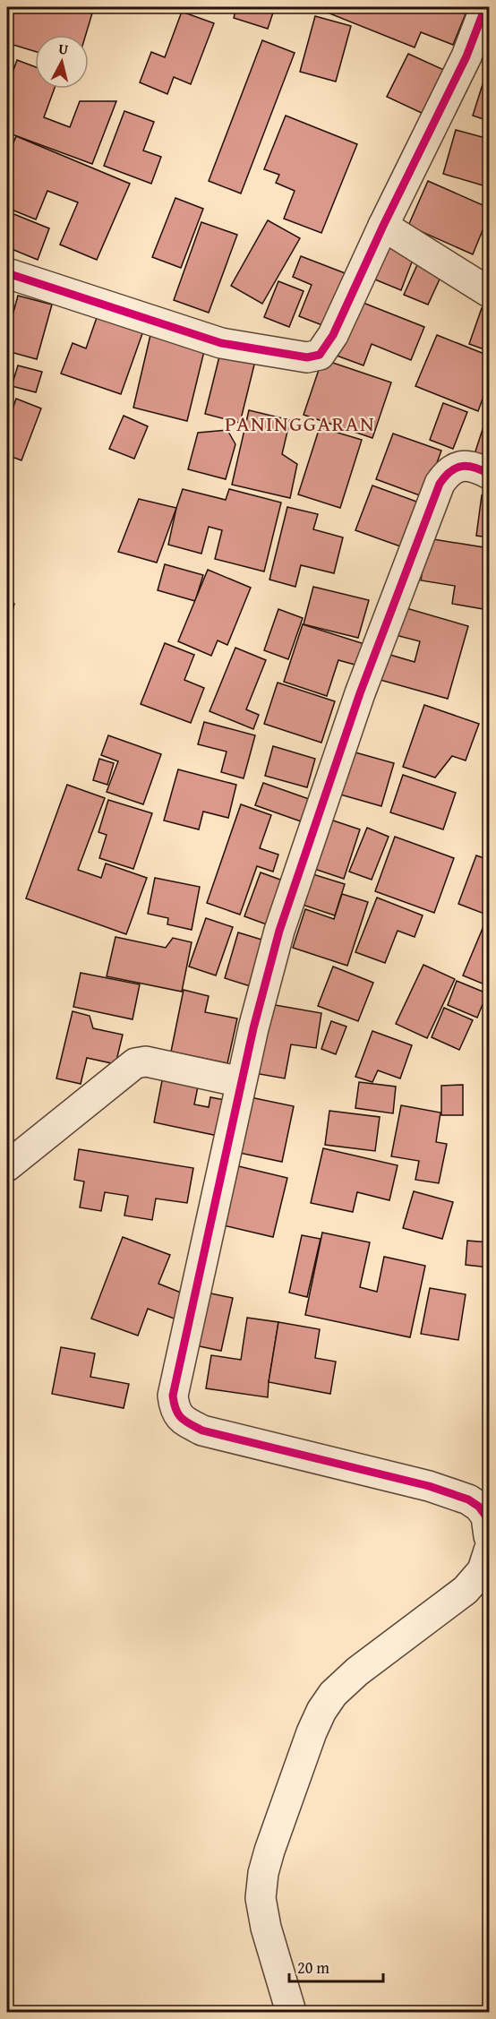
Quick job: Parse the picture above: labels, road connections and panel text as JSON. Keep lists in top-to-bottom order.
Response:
{
  "districts": ["PANINGGARAN"],
  "scale_bar": "20 m",
  "north": "top"
}
